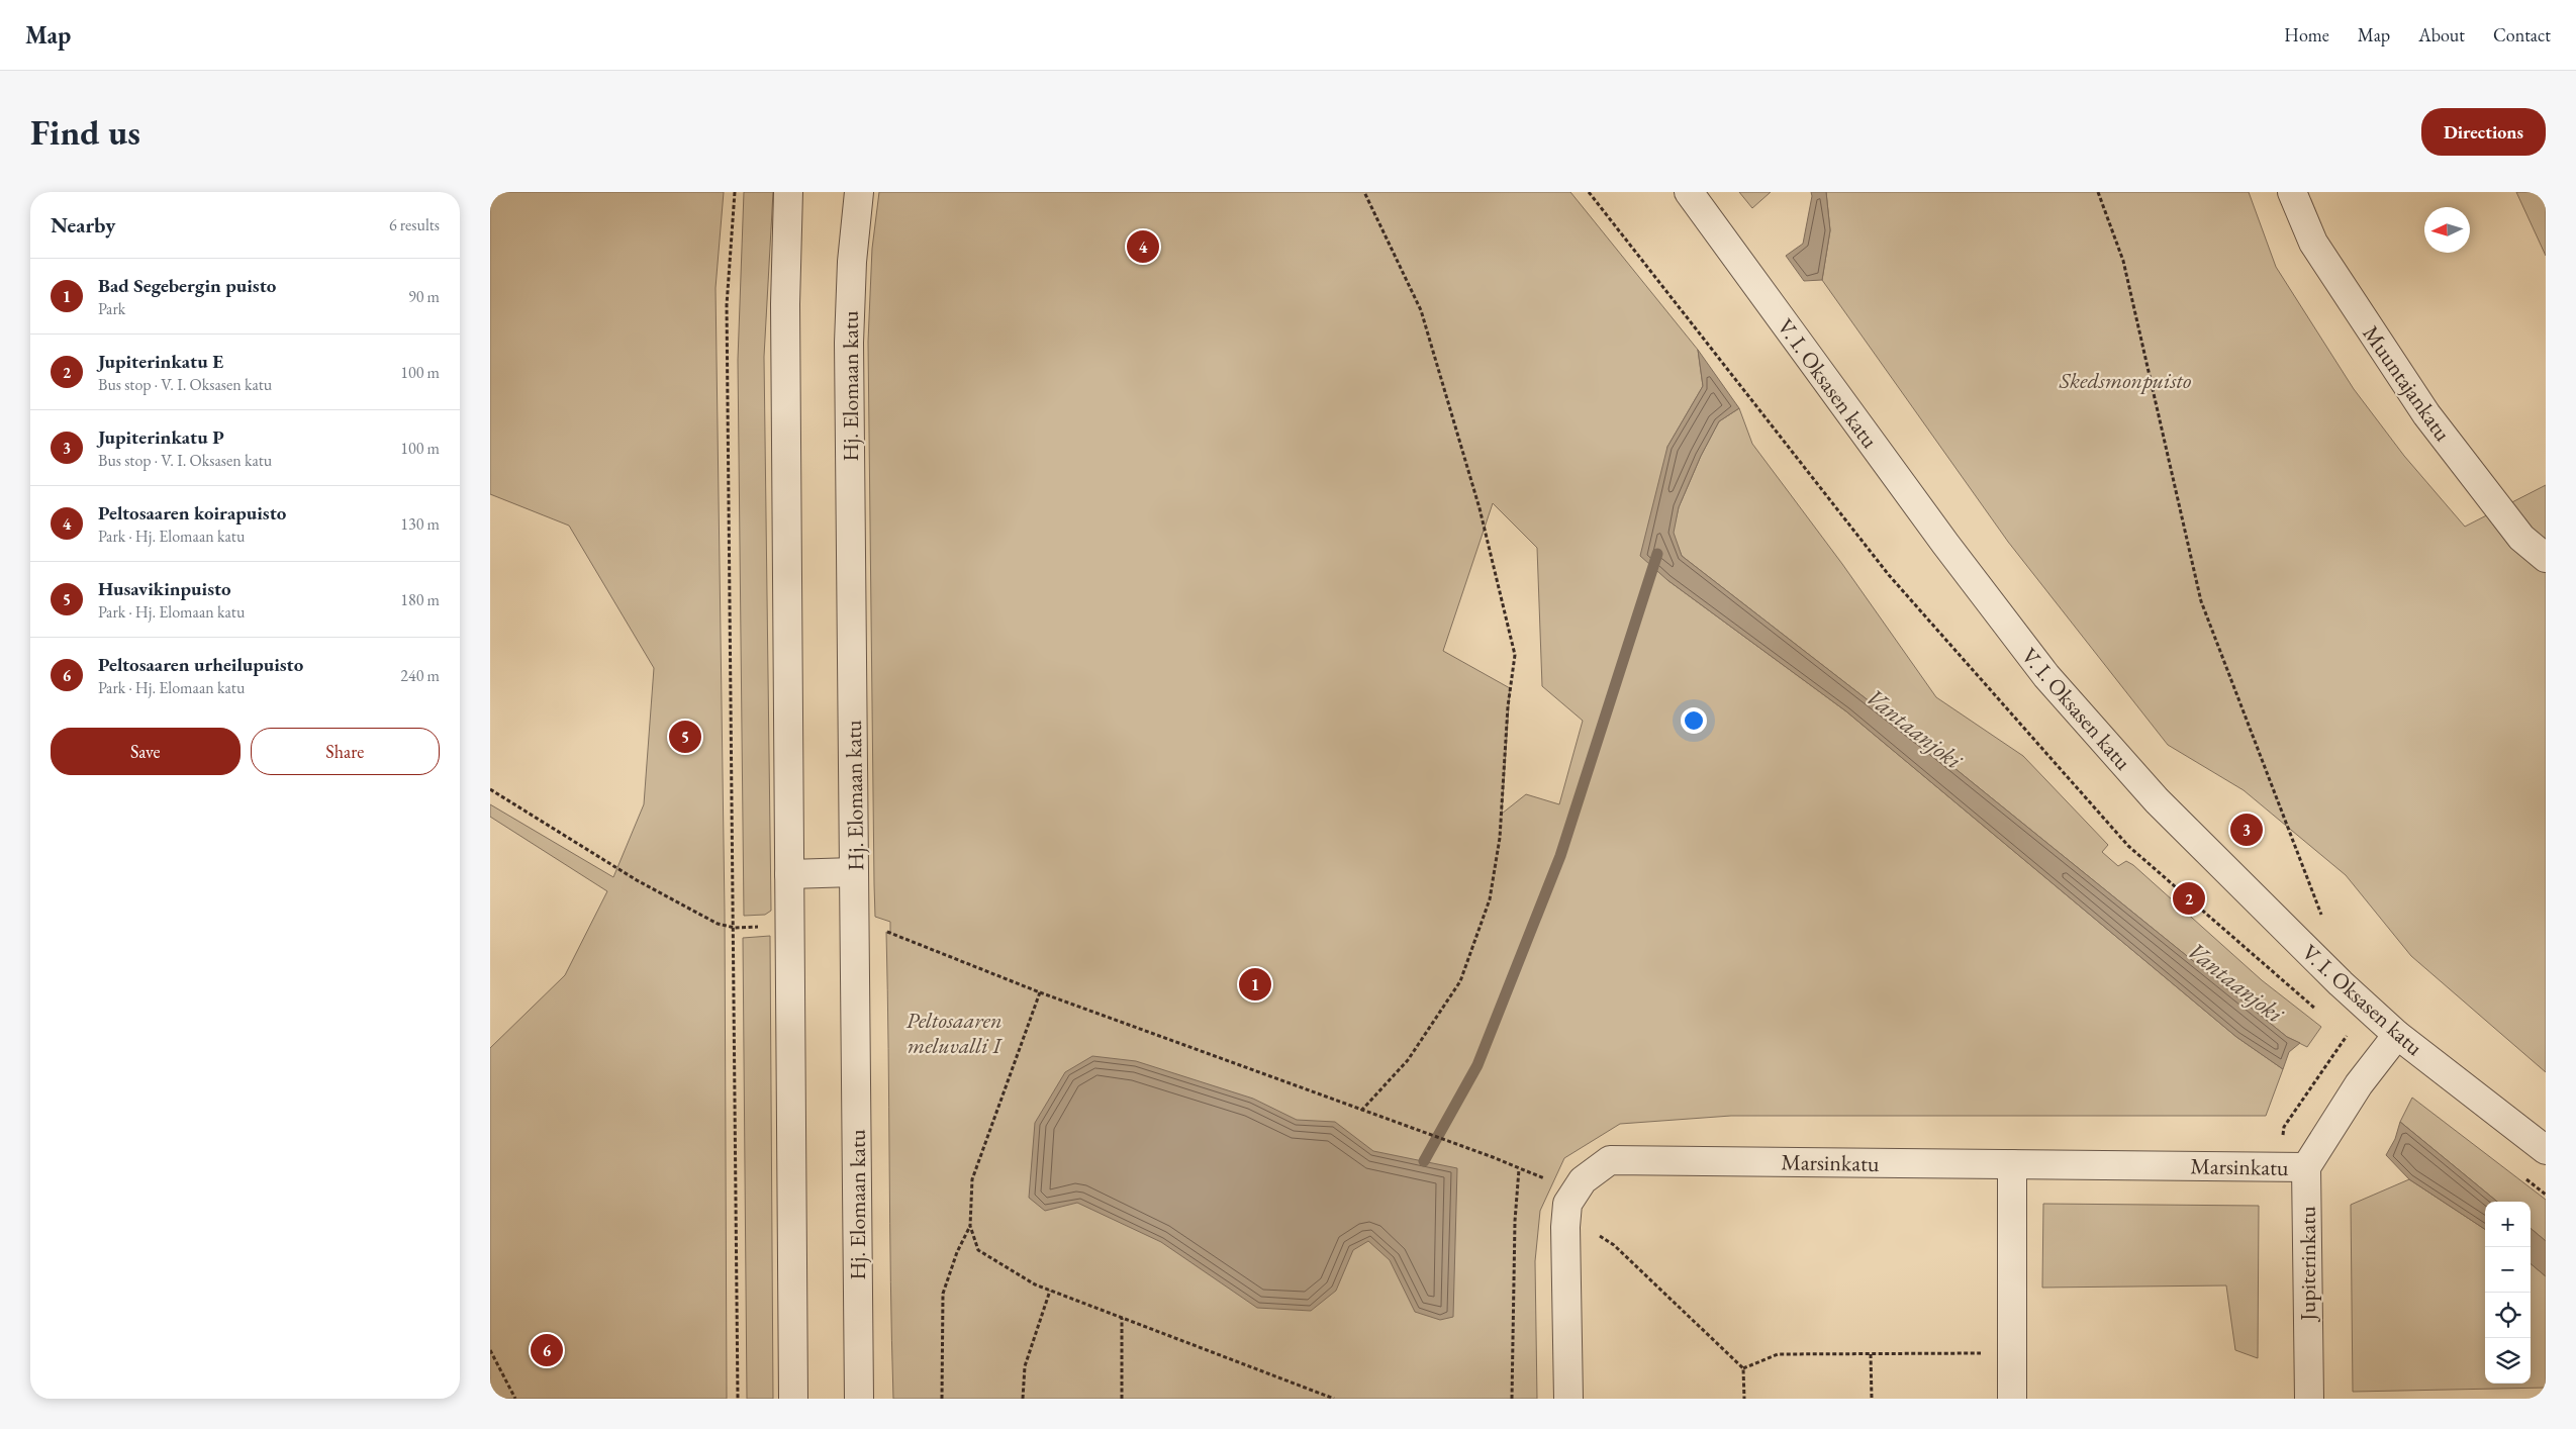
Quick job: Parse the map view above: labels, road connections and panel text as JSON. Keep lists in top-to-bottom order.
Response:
{
  "streets": {
    "street": [
      "V. I. Oksasen katu",
      "Muuntajankatu",
      "Hj. Elomaan katu",
      "Marsinkatu",
      "Jupiterinkatu"
    ]
  },
  "crossings": [
    ["Marsinkatu", "Jupiterinkatu"]
  ],
  "water": ["Vantaanjoki"],
  "parks": ["Skedsmonpuisto", "Peltosaaren meluvalli I"],
  "north": "left",
  "page": {
    "header": "Map",
    "nav": [
      "Home",
      "Map",
      "About",
      "Contact"
    ],
    "buttons": [
      "Directions",
      ["Save", "Share"]
    ],
    "title": "Find us",
    "heading": ["Nearby", "6 results"],
    "pins": [
      "4",
      "5",
      "3",
      "2",
      "1",
      "6"
    ],
    "list": [
      {
        "mark": "1",
        "name": "Bad Segebergin puisto",
        "note": "Park",
        "value": "90 m"
      },
      {
        "mark": "2",
        "name": "Jupiterinkatu E",
        "note": "Bus stop · V. I. Oksasen katu",
        "value": "100 m"
      },
      {
        "mark": "3",
        "name": "Jupiterinkatu P",
        "note": "Bus stop · V. I. Oksasen katu",
        "value": "100 m"
      },
      {
        "mark": "4",
        "name": "Peltosaaren koirapuisto",
        "note": "Park · Hj. Elomaan katu",
        "value": "130 m"
      },
      {
        "mark": "5",
        "name": "Husavikinpuisto",
        "note": "Park · Hj. Elomaan katu",
        "value": "180 m"
      },
      {
        "mark": "6",
        "name": "Peltosaaren urheilupuisto",
        "note": "Park · Hj. Elomaan katu",
        "value": "240 m"
      }
    ],
    "map_buttons": ["+", "−"]
  }
}
